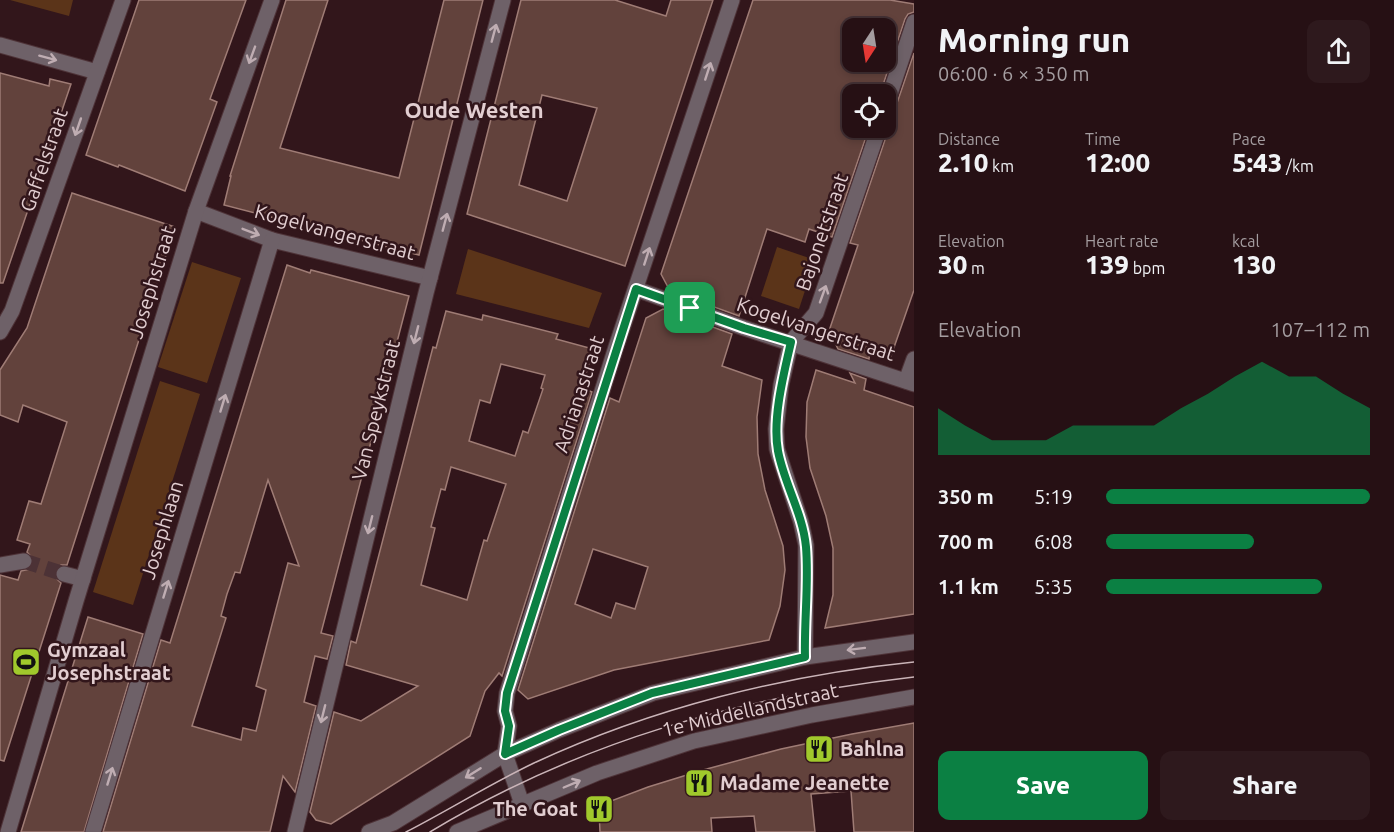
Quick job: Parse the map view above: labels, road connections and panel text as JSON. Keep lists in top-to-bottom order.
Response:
{
  "streets": {
    "street": [
      "Gaffelstraat",
      "Kogelvangerstraat",
      "Bajonetstraat",
      "Josephstraat",
      "Adrianastraat",
      "Van Speykstraat",
      "Josephlaan",
      "1e Middellandstraat"
    ]
  },
  "crossings": [
    ["Kogelvangerstraat", "Bajonetstraat"],
    ["Kogelvangerstraat", "Josephstraat"],
    ["Kogelvangerstraat", "Adrianastraat"],
    ["Kogelvangerstraat", "Van Speykstraat"],
    ["Kogelvangerstraat", "Josephlaan"],
    ["Adrianastraat", "1e Middellandstraat"]
  ],
  "one_way": [
    "Gaffelstraat",
    "Bajonetstraat",
    "Adrianastraat",
    "Josephlaan"
  ],
  "districts": ["Oude Westen"],
  "places": {
    "sports": ["Gymzaal Josephstraat"],
    "restaurant": ["Bahlna", "Madame Jeanette", "The Goat"]
  },
  "north": "bottom",
  "page": {
    "heading": ["Morning run", "06:00 · 6 × 350 m"],
    "stats": [
      ["Distance", "2.10 km"],
      ["Time", "12:00"],
      ["Pace", "5:43 /km"],
      ["Elevation", "30 m"],
      ["Heart rate", "139 bpm"],
      ["kcal", "130"]
    ],
    "chart": ["Elevation", "107–112 m"],
    "list": [
      {
        "name": "350 m",
        "note": "5:19"
      },
      {
        "name": "700 m",
        "note": "6:08"
      },
      {
        "name": "1.1 km",
        "note": "5:35"
      }
    ],
    "buttons": ["Save", "Share"]
  }
}
